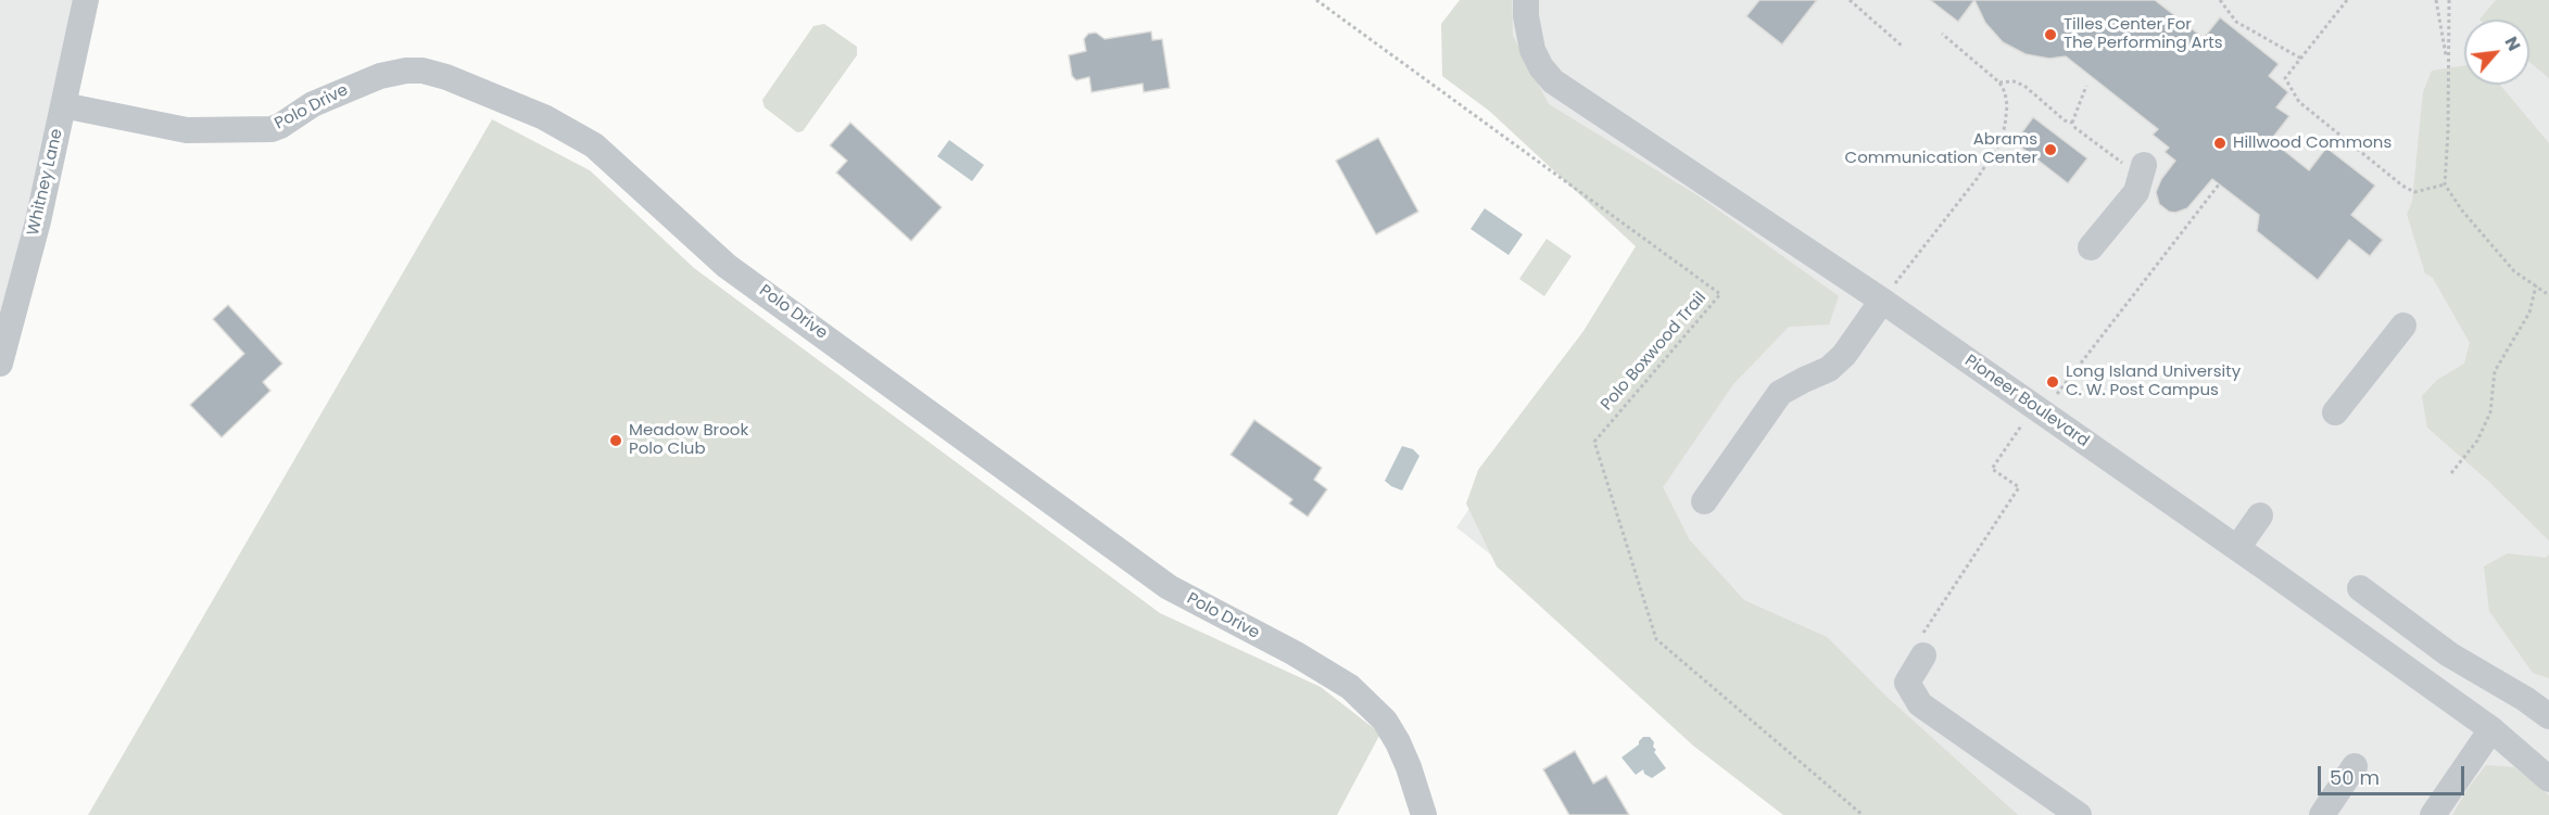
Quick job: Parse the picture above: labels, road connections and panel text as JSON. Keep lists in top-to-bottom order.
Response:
{
  "streets": {
    "street": ["Polo Drive", "Whitney Lane", "Pioneer Boulevard"],
    "path": ["Polo Boxwood Trail"]
  },
  "crossings": [
    ["Polo Drive", "Whitney Lane"]
  ],
  "places": [
    "Tilles Center For The Performing Arts",
    "Hillwood Commons",
    "Abrams Communication Center",
    "Long Island University C. W. Post Campus",
    "Meadow Brook Polo Club"
  ],
  "scale_bar": "50 m",
  "north": "top right"
}
